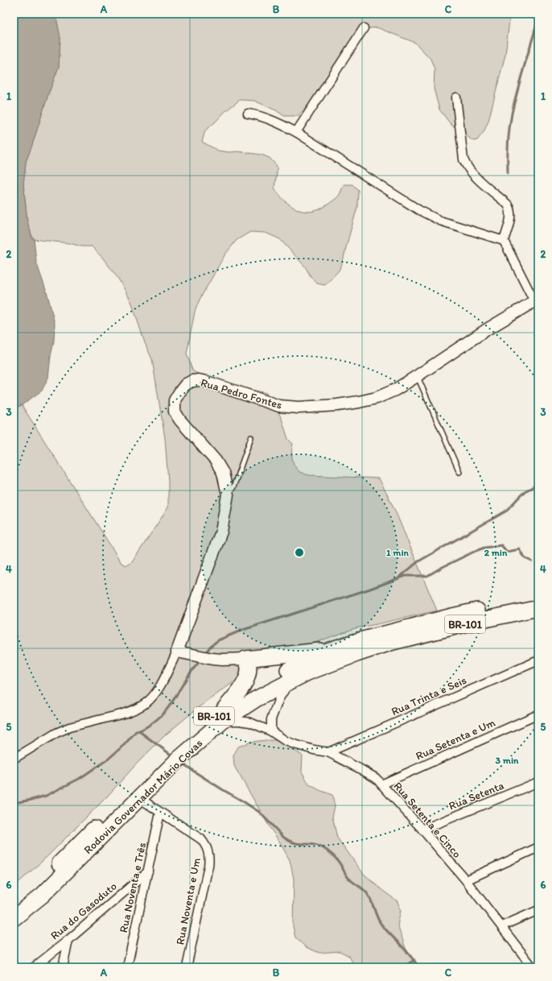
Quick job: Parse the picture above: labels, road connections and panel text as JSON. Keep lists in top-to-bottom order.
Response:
{
  "streets": {
    "highway": ["BR-101", "Rodovia Governador Mário Covas"],
    "street": [
      "Rua Pedro Fontes",
      "Rua Trinta e Seis",
      "Rua Setenta e Um",
      "Rua Setenta",
      "Rua Setenta e Cinco",
      "Rua Noventa e Três",
      "Rua Noventa e Um",
      "Rua do Gasoduto"
    ]
  },
  "crossings": [
    ["Rua Trinta e Seis", "Rua Setenta e Cinco"],
    ["Rua Setenta e Um", "Rua Setenta e Cinco"],
    ["Rua Setenta", "Rua Setenta e Cinco"],
    ["Rodovia Governador Mário Covas", "Rua Setenta e Cinco"],
    ["Rodovia Governador Mário Covas", "Rua Noventa e Um"],
    ["Rua Noventa e Três", "Rua Noventa e Um"],
    ["Rua Noventa e Três", "Rua do Gasoduto"]
  ],
  "grid": {
    "columns": ["A", "B", "C"],
    "rows": [
      "1",
      "2",
      "3",
      "4",
      "5",
      "6"
    ]
  },
  "rings": ["1 min", "2 min", "3 min"]
}
